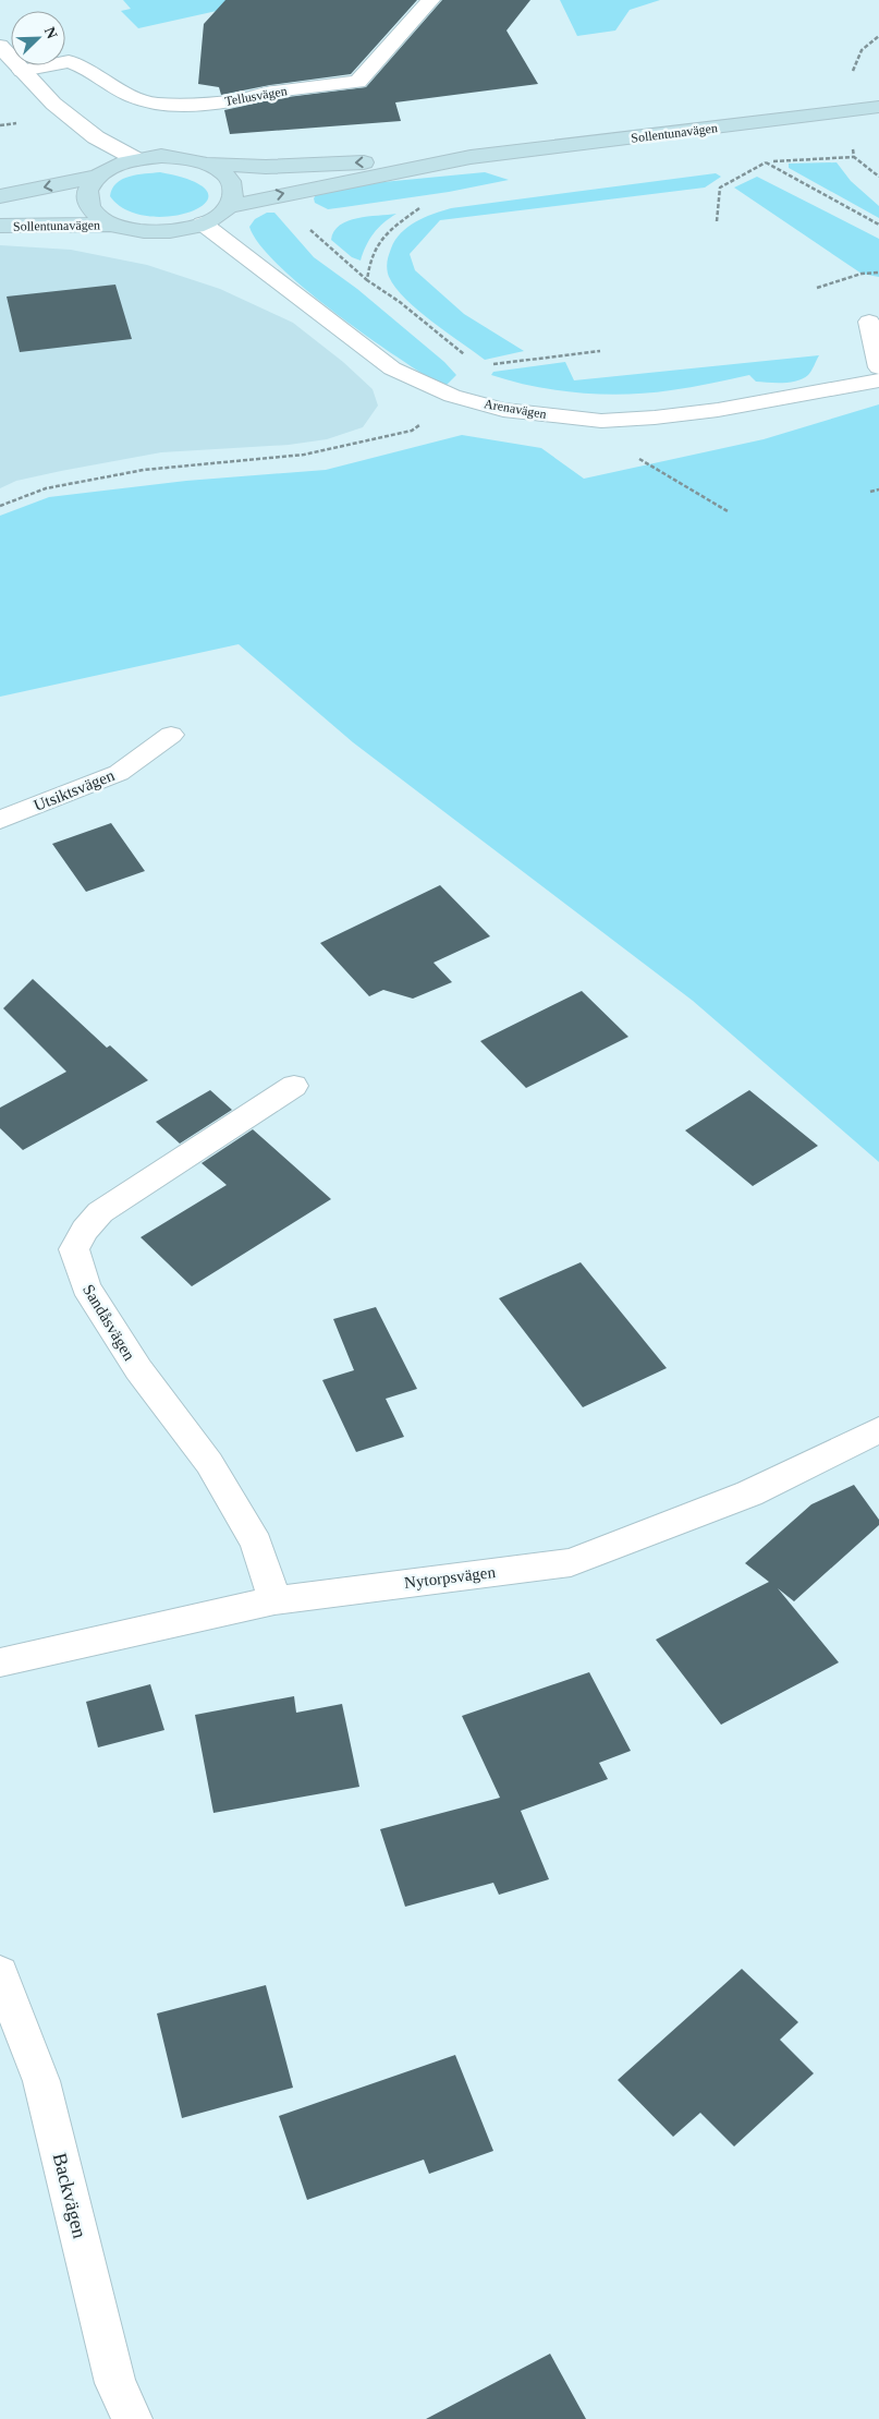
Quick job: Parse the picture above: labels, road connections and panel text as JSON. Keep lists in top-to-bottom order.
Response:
{
  "streets": {
    "street": [
      "Tellusvägen",
      "Sollentunavägen",
      "Arenavägen",
      "Utsiktsvägen",
      "Sandåsvägen",
      "Nytorpsvägen",
      "Backvägen"
    ]
  },
  "crossings": [
    ["Sandåsvägen", "Nytorpsvägen"]
  ],
  "north": "top right"
}
